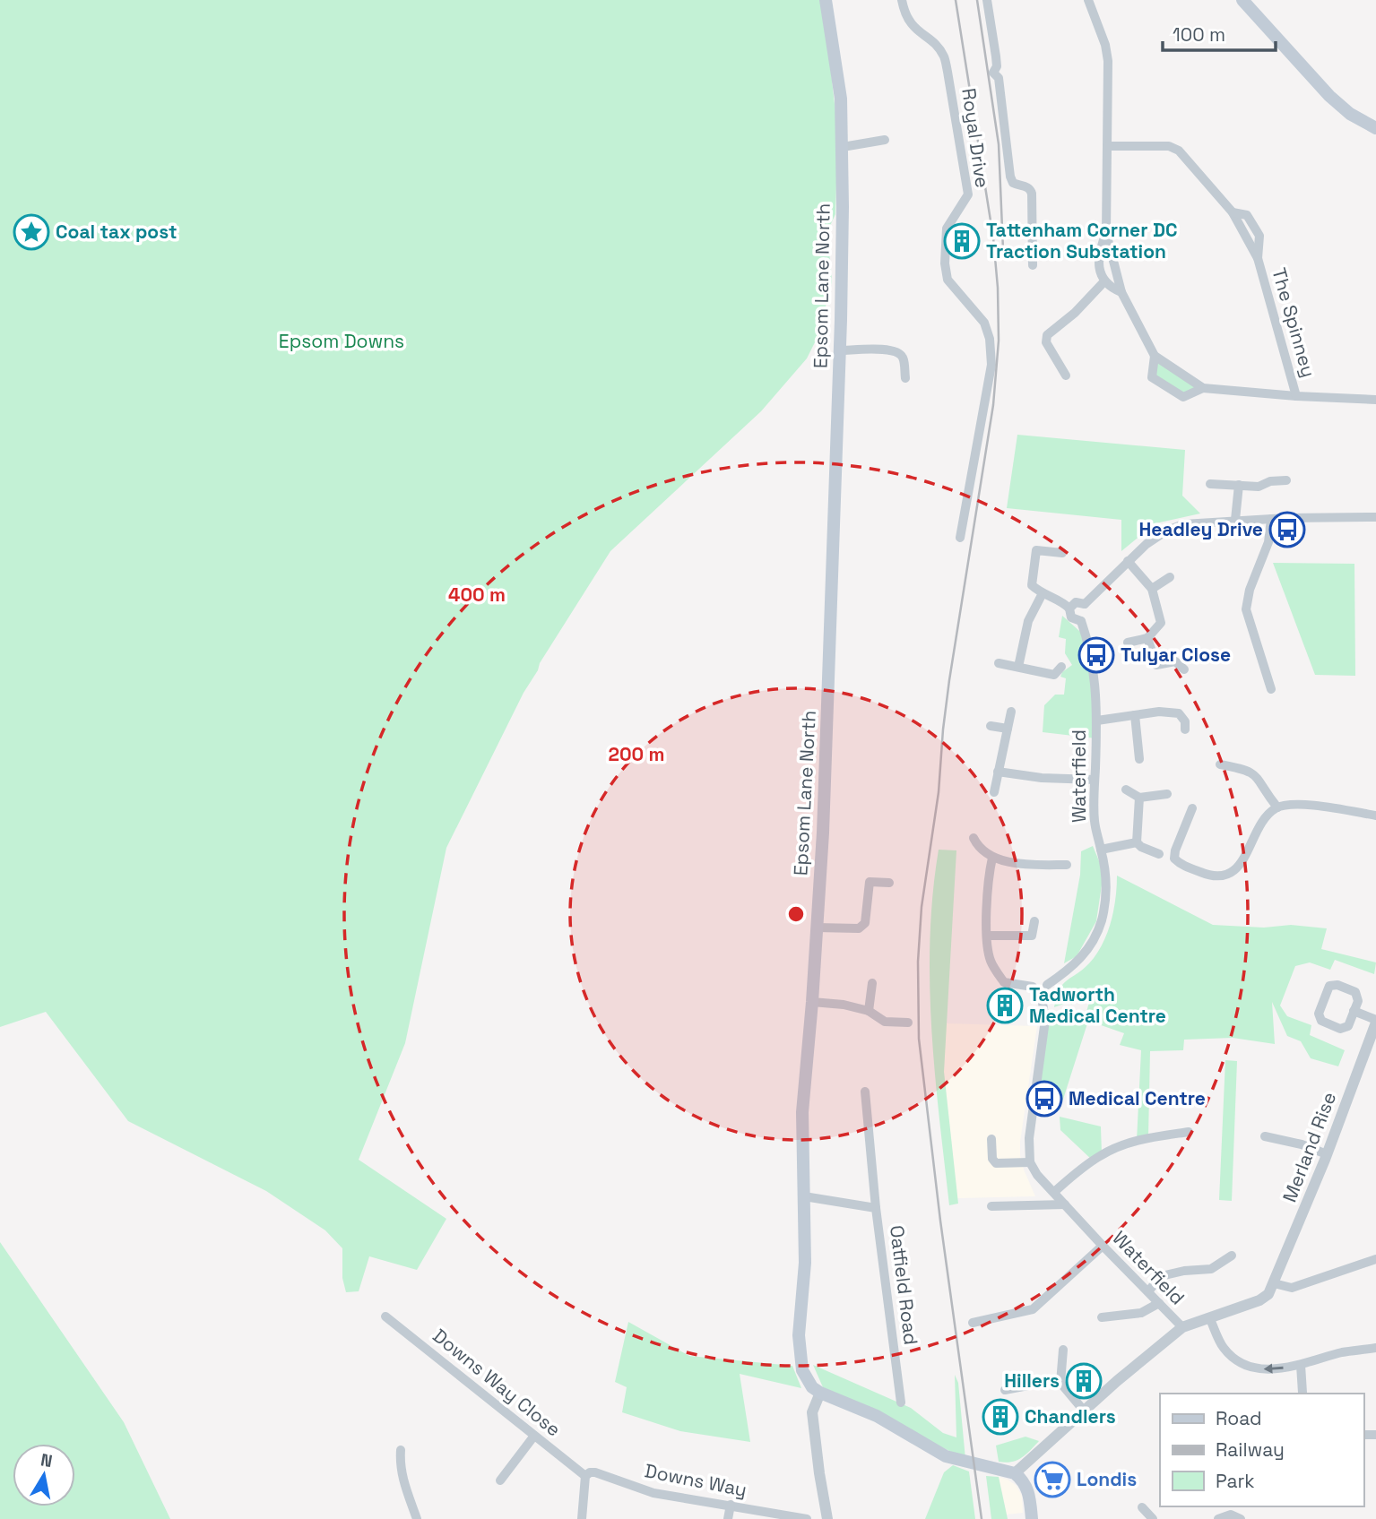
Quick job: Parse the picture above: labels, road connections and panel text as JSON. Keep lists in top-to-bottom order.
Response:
{
  "streets": {
    "main road": ["Epsom Lane North"],
    "street": [
      "Royal Drive",
      "The Spinney",
      "Waterfield",
      "Merland Rise",
      "Oatfield Road",
      "Downs Way Close",
      "Downs Way"
    ]
  },
  "crossings": [
    ["Epsom Lane North", "Oatfield Road"],
    ["Downs Way Close", "Downs Way"]
  ],
  "parks": ["Epsom Downs"],
  "places": {
    "place": ["Coal tax post"],
    "building": [
      "Tattenham Corner DC Traction Substation",
      "Tadworth Medical Centre",
      "Hillers",
      "Chandlers"
    ],
    "bus stop": ["Headley Drive", "Tulyar Close", "Medical Centre"],
    "supermarket": ["Londis"]
  },
  "legend": ["Road", "Railway", "Park"],
  "scale_bar": "100 m",
  "north": "top",
  "rings": ["400 m", "200 m"]
}
